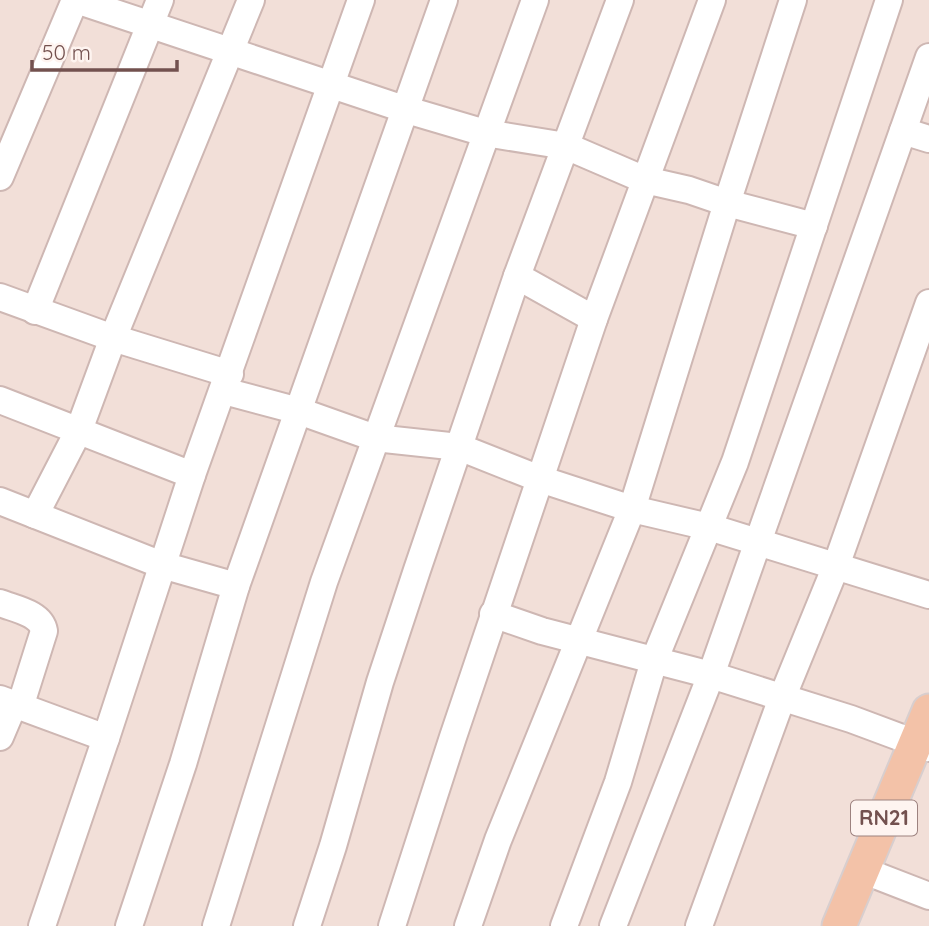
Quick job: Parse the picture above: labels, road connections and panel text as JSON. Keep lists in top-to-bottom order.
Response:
{
  "streets": {
    "main road": ["RN21"]
  },
  "scale_bar": "50 m"
}
